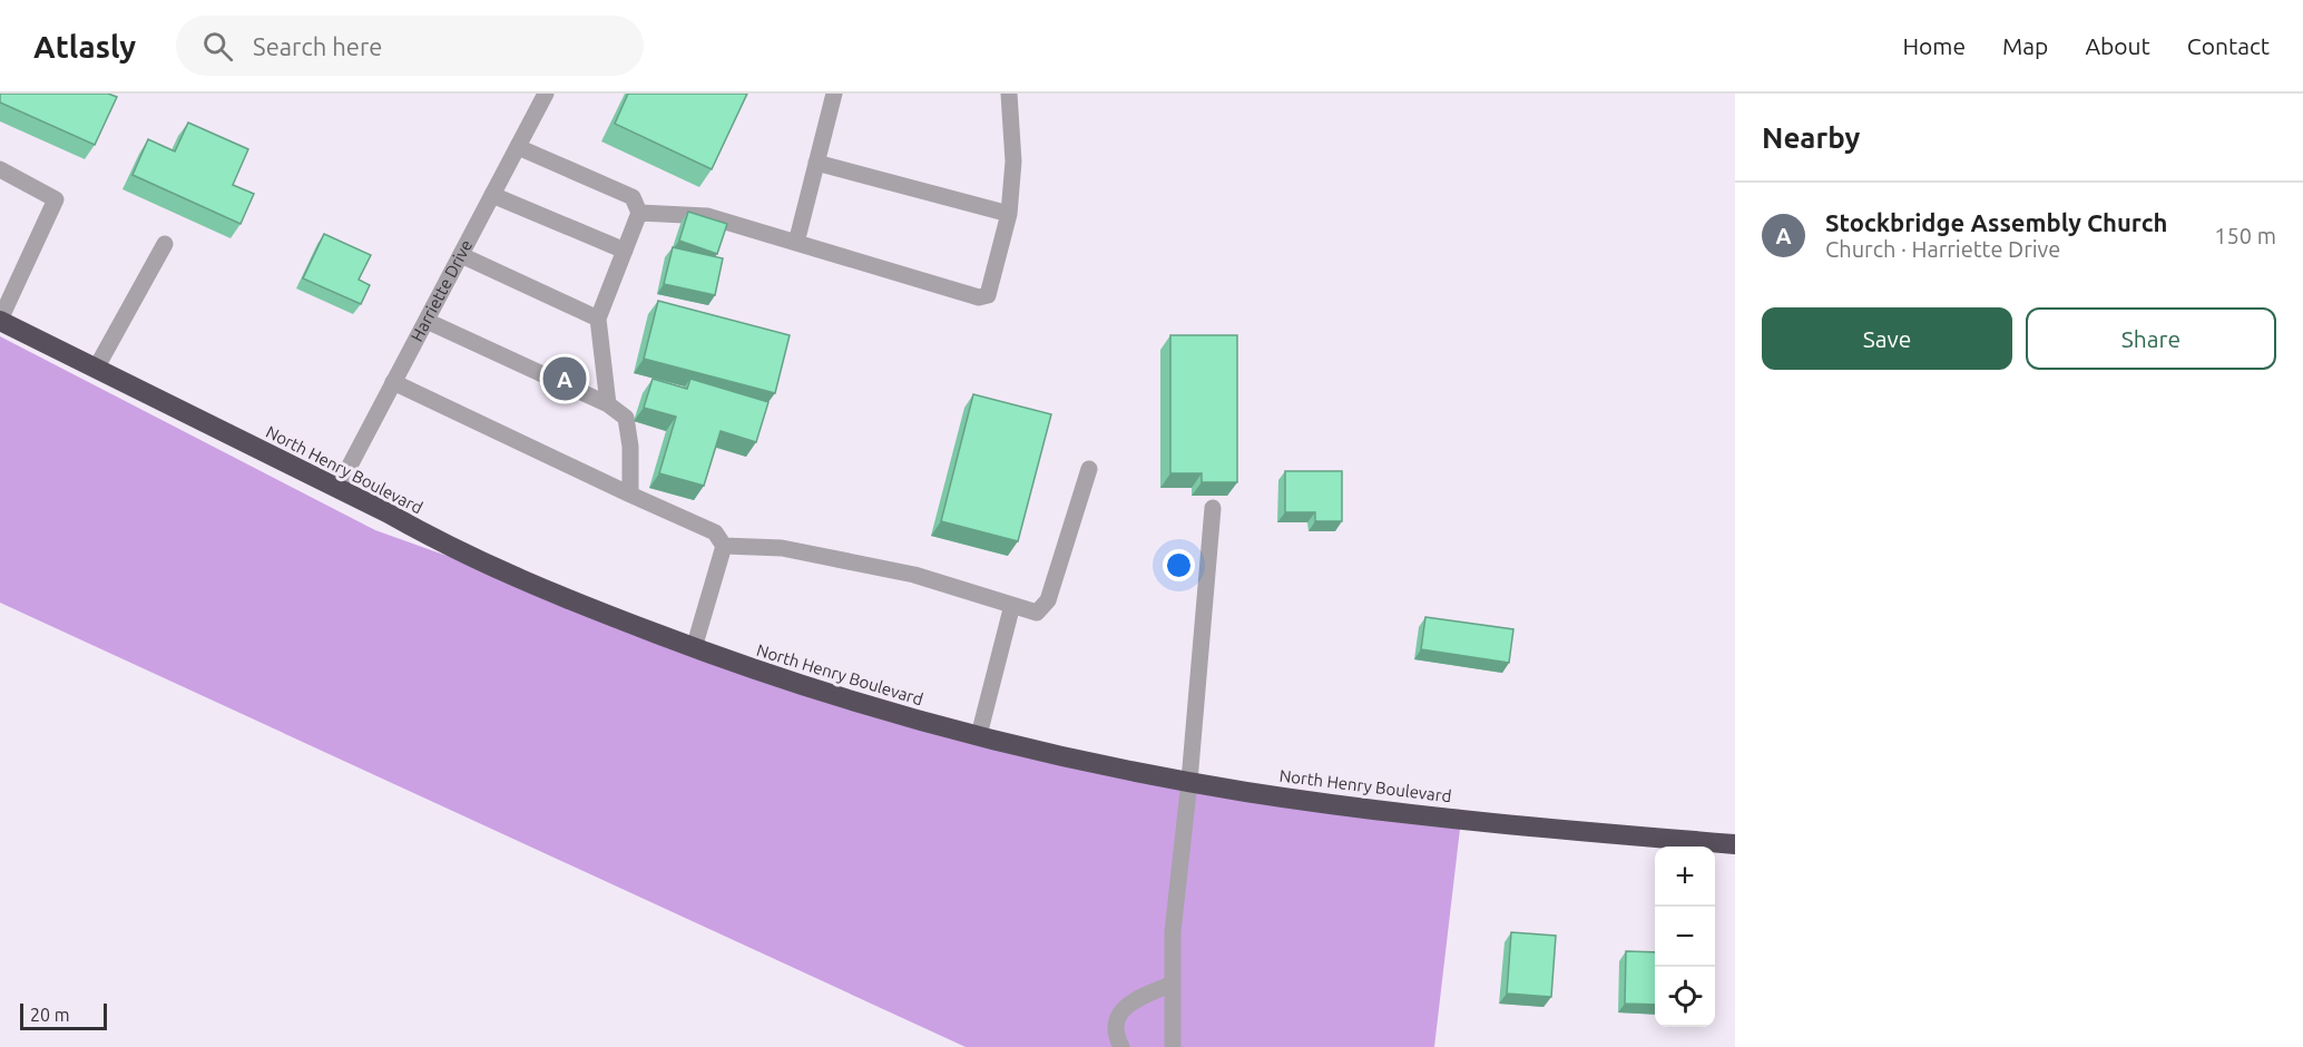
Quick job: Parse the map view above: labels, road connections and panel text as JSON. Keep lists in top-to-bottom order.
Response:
{
  "streets": {
    "highway": ["North Henry Boulevard"],
    "street": ["Harriette Drive"]
  },
  "crossings": [
    ["Harriette Drive", "North Henry Boulevard"]
  ],
  "scale_bar": "20 m",
  "page": {
    "header": "Atlasly",
    "search": "Search here",
    "nav": [
      "Home",
      "Map",
      "About",
      "Contact"
    ],
    "heading": "Nearby",
    "list": [
      {
        "mark": "A",
        "name": "Stockbridge Assembly Church",
        "note": "Church · Harriette Drive",
        "value": "150 m"
      }
    ],
    "buttons": ["Save", "Share"],
    "pins": "A",
    "map_buttons": ["+", "−"],
    "scale": "20 m"
  }
}
